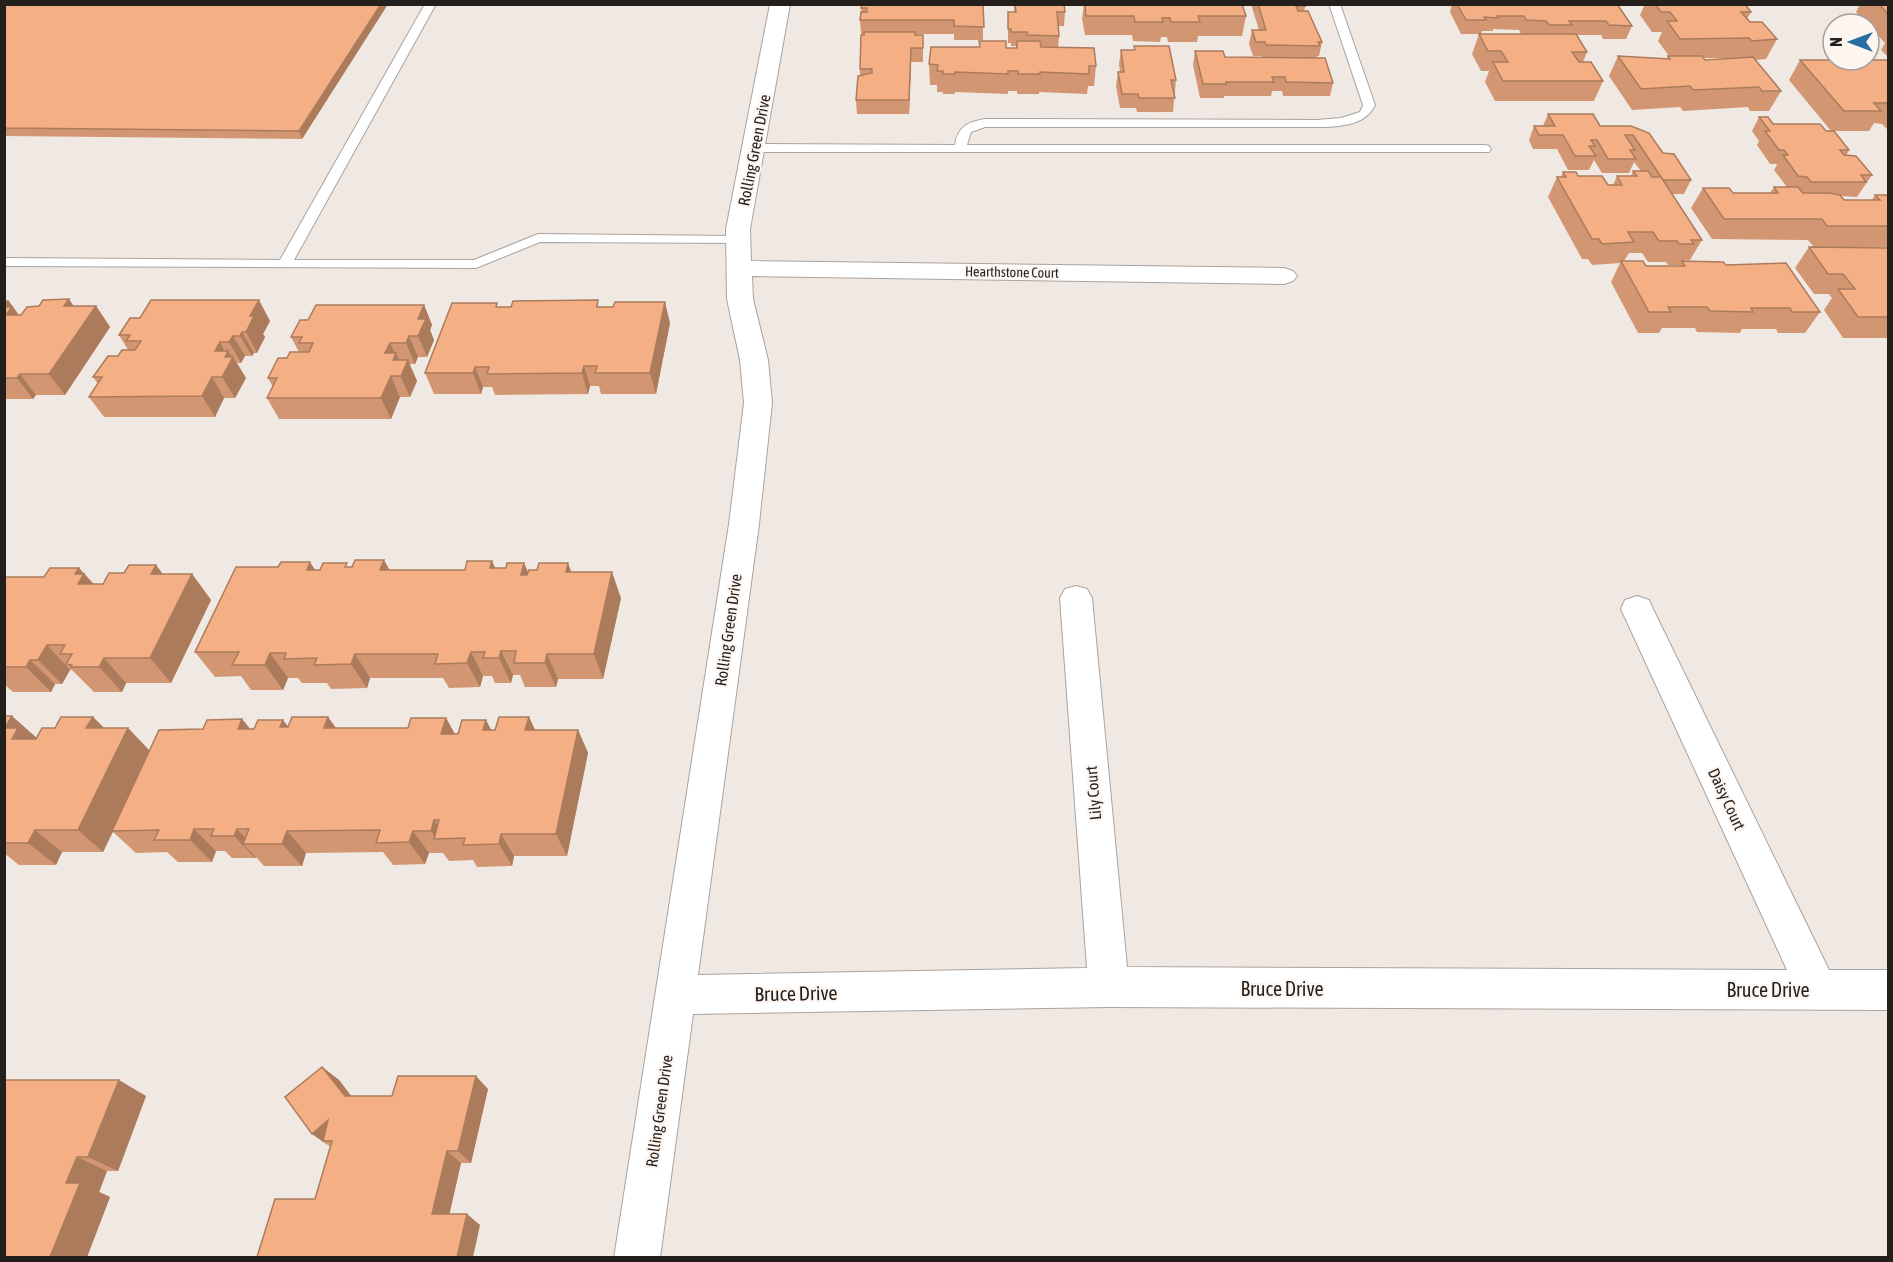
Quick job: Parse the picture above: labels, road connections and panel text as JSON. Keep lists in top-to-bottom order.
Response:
{
  "streets": {
    "street": [
      "Rolling Green Drive",
      "Hearthstone Court",
      "Lily Court",
      "Daisy Court",
      "Bruce Drive"
    ]
  },
  "crossings": [
    ["Rolling Green Drive", "Hearthstone Court"],
    ["Rolling Green Drive", "Bruce Drive"],
    ["Lily Court", "Bruce Drive"],
    ["Daisy Court", "Bruce Drive"]
  ],
  "north": "left"
}
